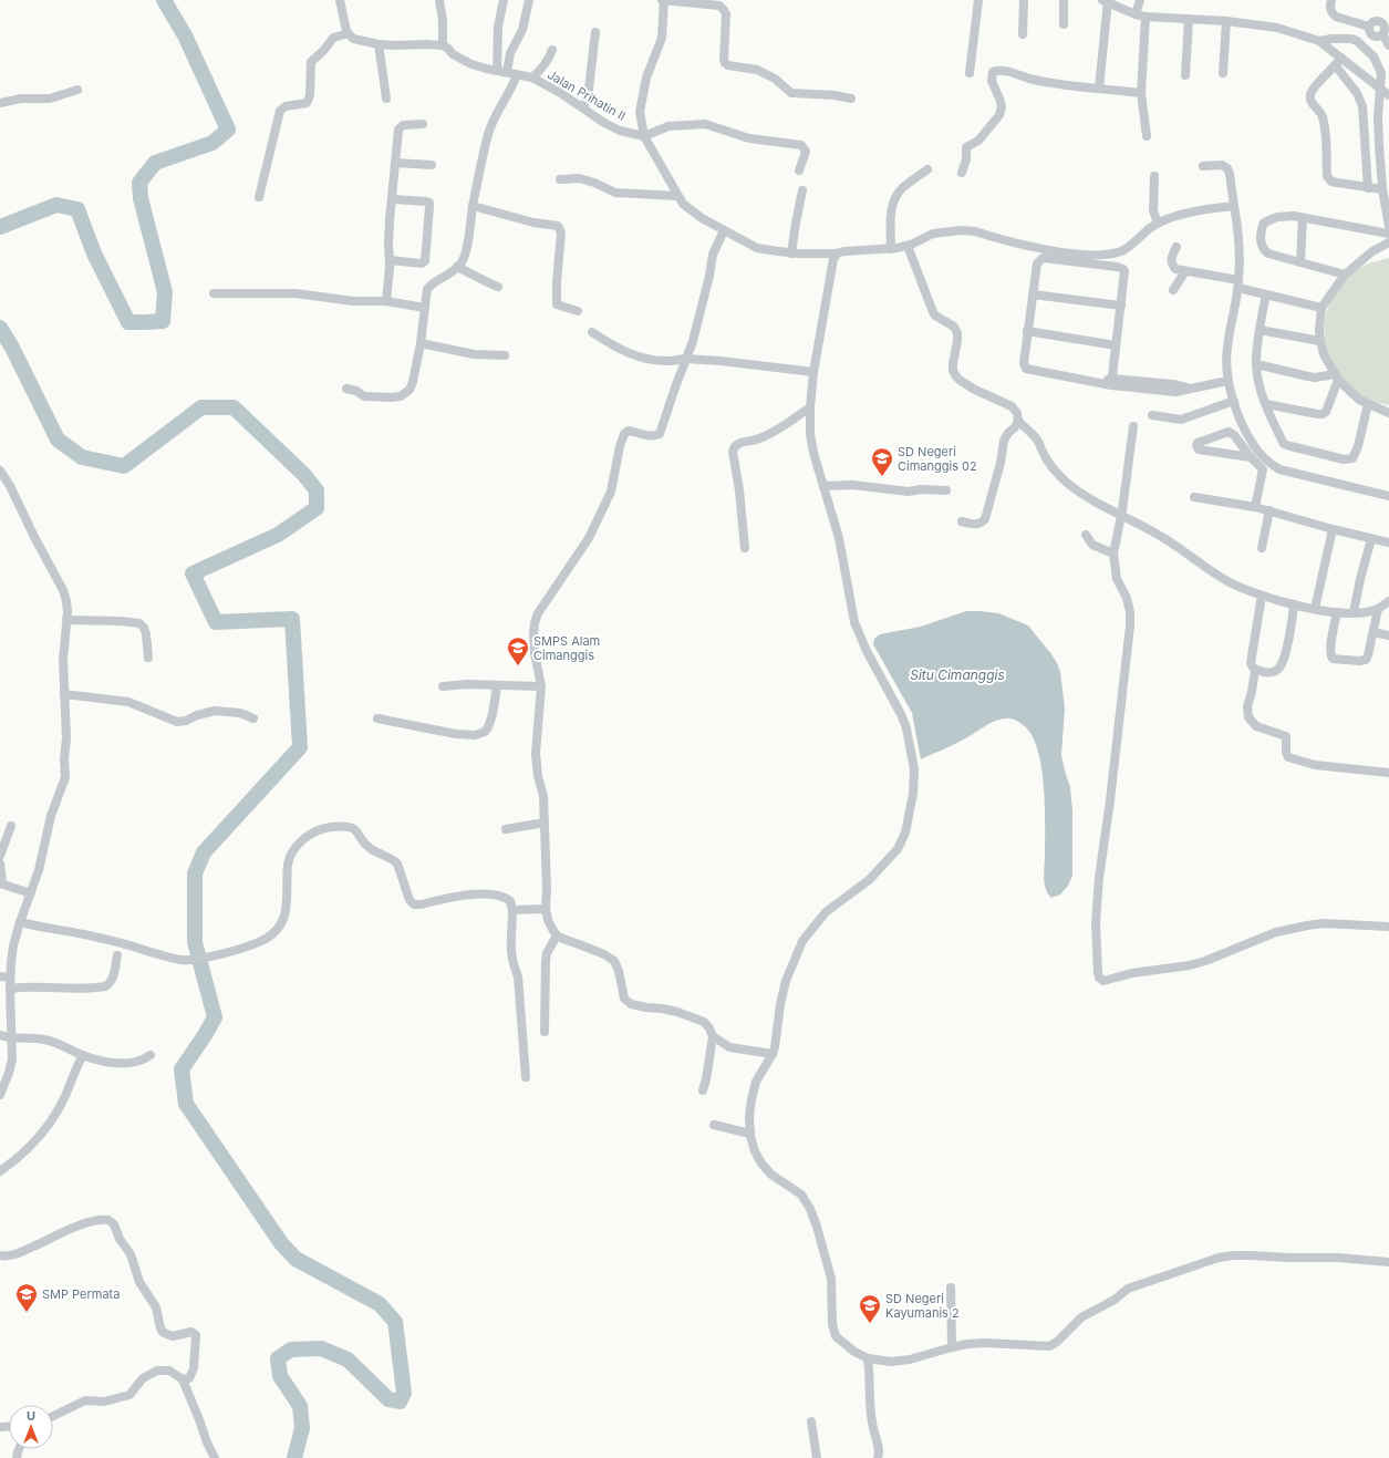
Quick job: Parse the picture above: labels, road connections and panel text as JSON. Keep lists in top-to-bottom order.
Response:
{
  "streets": {
    "street": ["Jalan Prihatin II"]
  },
  "water": ["Situ Cimanggis"],
  "places": {
    "school or university": [
      "SD Negeri Cimanggis 02",
      "SMPS Alam Cimanggis",
      "SMP Permata",
      "SD Negeri Kayumanis 2"
    ]
  },
  "north": "top"
}
